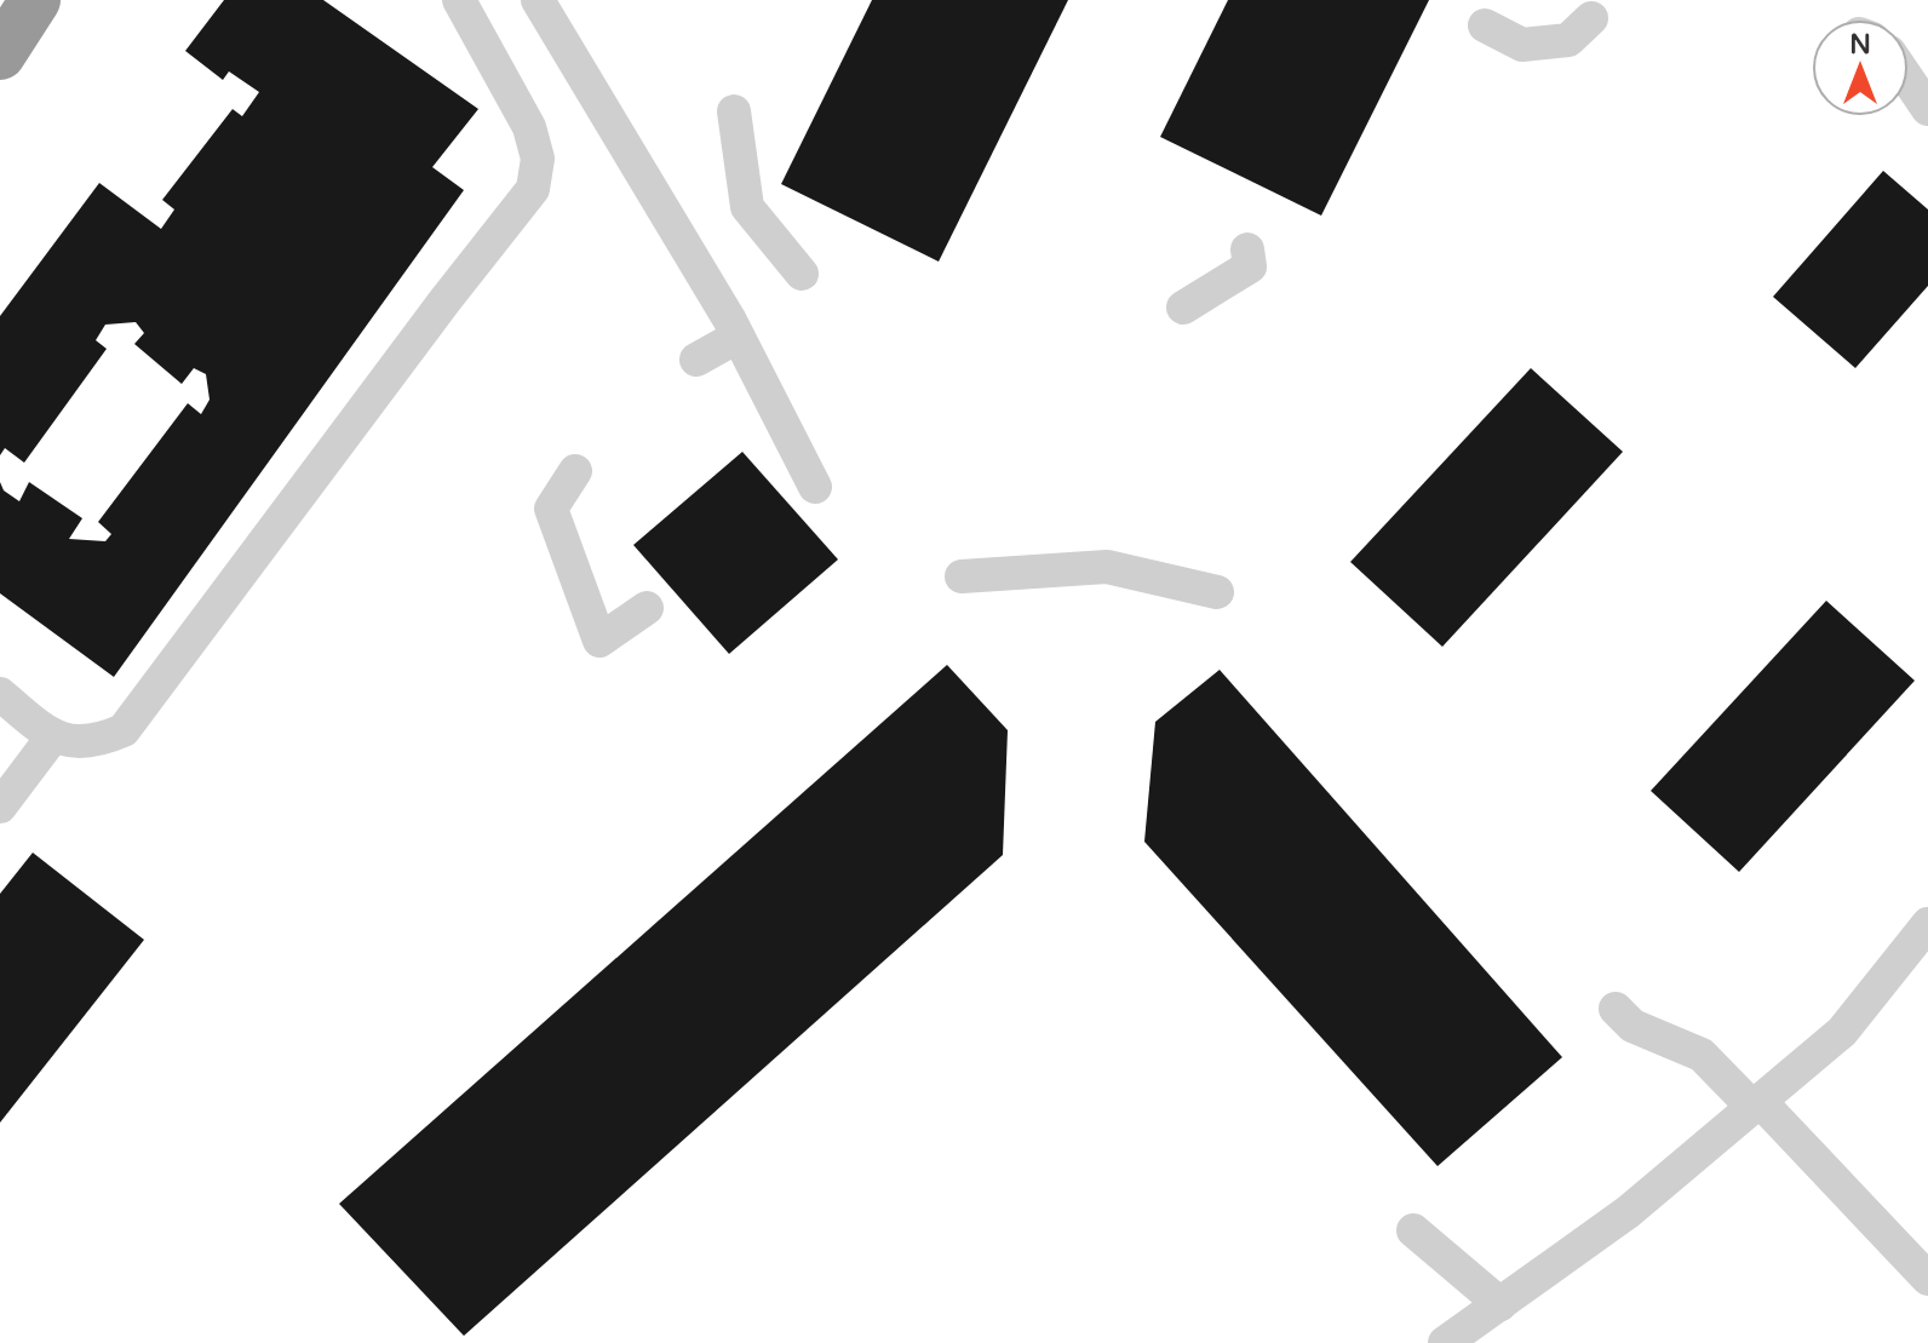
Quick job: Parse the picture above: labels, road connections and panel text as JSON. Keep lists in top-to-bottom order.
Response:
{
  "north": "top"
}
